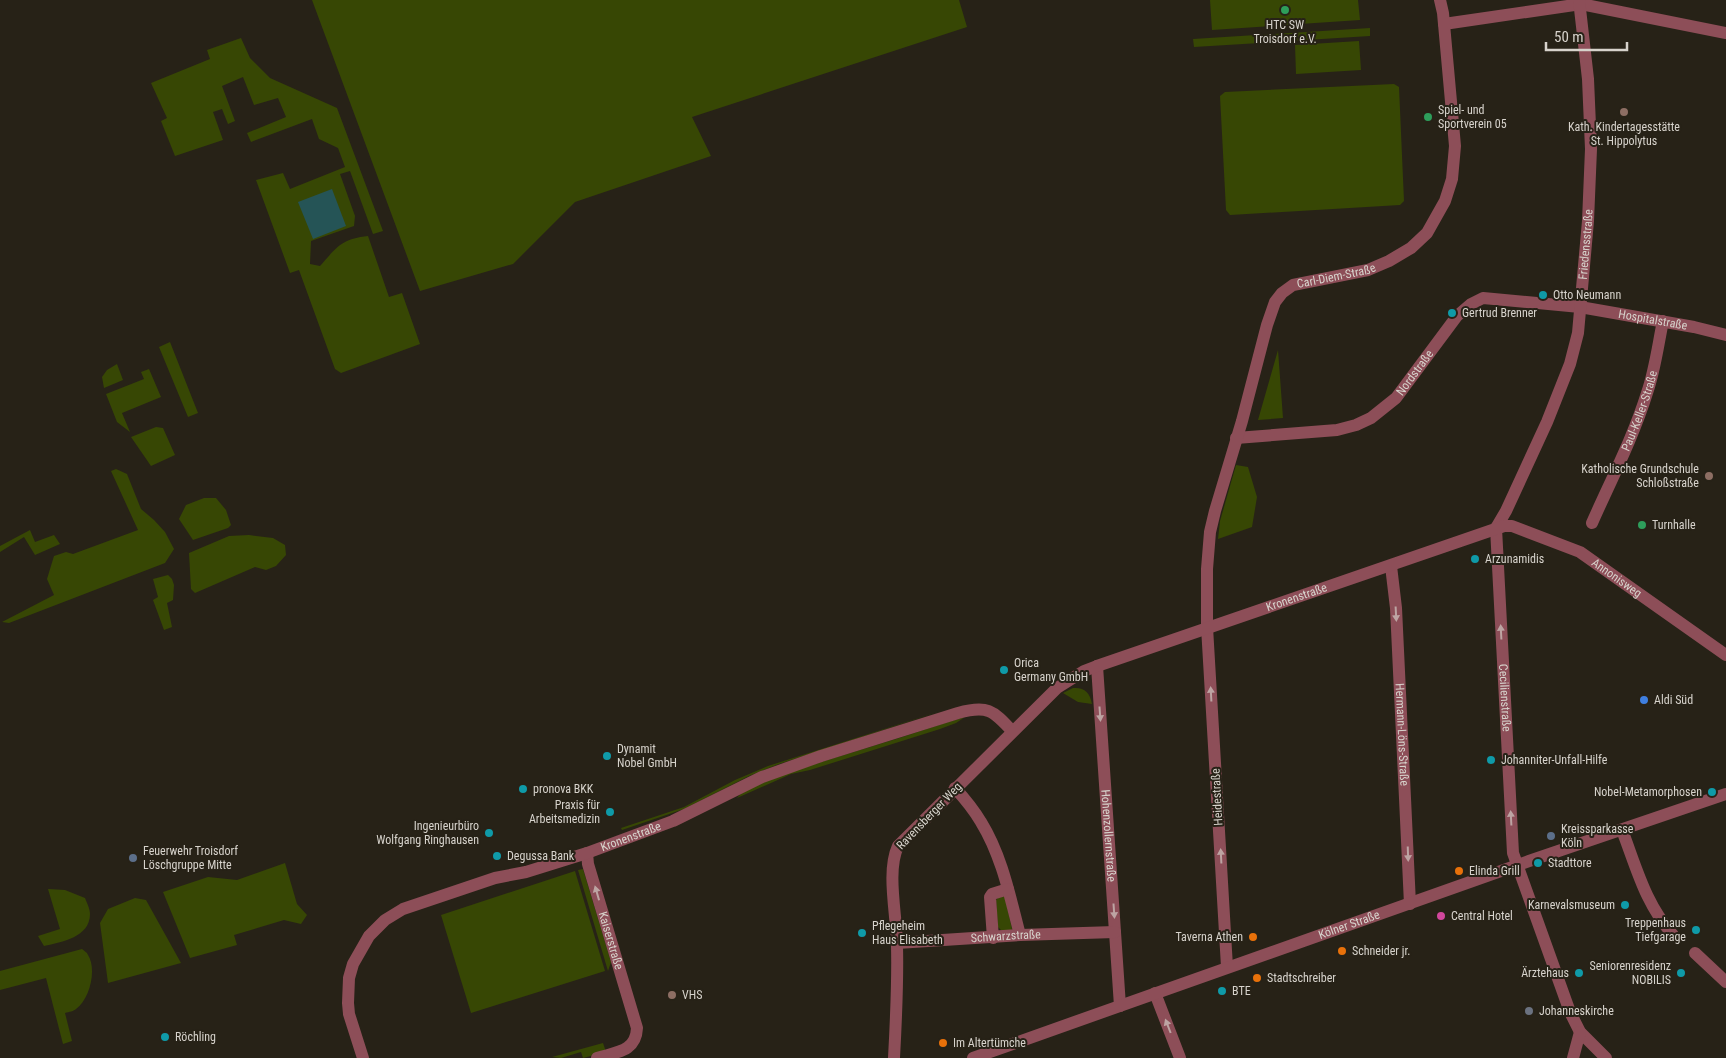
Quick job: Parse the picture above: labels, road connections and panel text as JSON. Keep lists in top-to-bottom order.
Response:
{
  "streets": {
    "street": [
      "Friedensstraße",
      "Carl-Diem-Straße",
      "Hospitalstraße",
      "Nordstraße",
      "Paul-Keller-Straße",
      "Annonisweg",
      "Kronenstraße",
      "Cecilienstraße",
      "Hermann-Löns-Straße",
      "Heidestraße",
      "Ravensberger Weg",
      "Hohenzollernstraße",
      "Kölner Straße",
      "Schwarzstraße",
      "Kaiserstraße"
    ]
  },
  "crossings": [
    ["Friedensstraße", "Hospitalstraße"],
    ["Friedensstraße", "Nordstraße"],
    ["Friedensstraße", "Annonisweg"],
    ["Friedensstraße", "Kronenstraße"],
    ["Friedensstraße", "Cecilienstraße"],
    ["Carl-Diem-Straße", "Nordstraße"],
    ["Carl-Diem-Straße", "Kronenstraße"],
    ["Carl-Diem-Straße", "Heidestraße"],
    ["Hospitalstraße", "Nordstraße"],
    ["Hospitalstraße", "Paul-Keller-Straße"],
    ["Annonisweg", "Kronenstraße"],
    ["Annonisweg", "Cecilienstraße"],
    ["Kronenstraße", "Cecilienstraße"],
    ["Kronenstraße", "Hermann-Löns-Straße"],
    ["Kronenstraße", "Heidestraße"],
    ["Kronenstraße", "Ravensberger Weg"],
    ["Kronenstraße", "Hohenzollernstraße"],
    ["Kronenstraße", "Kaiserstraße"],
    ["Cecilienstraße", "Kölner Straße"],
    ["Hermann-Löns-Straße", "Kölner Straße"],
    ["Heidestraße", "Kölner Straße"],
    ["Ravensberger Weg", "Hohenzollernstraße"],
    ["Ravensberger Weg", "Schwarzstraße"],
    ["Hohenzollernstraße", "Kölner Straße"],
    ["Hohenzollernstraße", "Schwarzstraße"]
  ],
  "one_way": [
    "Cecilienstraße",
    "Hermann-Löns-Straße",
    "Heidestraße",
    "Kaiserstraße"
  ],
  "places": [
    "HTC SW Troisdorf e.V.",
    "Kath. Kindertagesstätte St. Hippolytus",
    "Spiel- und Sportverein 05",
    "Otto Neumann",
    "Gertrud Brenner",
    "Katholische Grundschule Schloßstraße",
    "Turnhalle",
    "Arzunamidis",
    "Orica Germany GmbH",
    "Aldi Süd",
    "Dynamit Nobel GmbH",
    "Johanniter-Unfall-Hilfe",
    "pronova BKK",
    "Nobel-Metamorphosen",
    "Praxis für Arbeitsmedizin",
    "Ingenieurbüro Wolfgang Ringhausen",
    "Kreissparkasse Köln",
    "Degussa Bank",
    "Feuerwehr Troisdorf Löschgruppe Mitte",
    "Stadttore",
    "Elinda Grill",
    "Karnevalsmuseum",
    "Central Hotel",
    "Treppenhaus Tiefgarage",
    "Pflegeheim Haus Elisabeth",
    "Taverna Athen",
    "Schneider jr.",
    "Ärztehaus",
    "Seniorenresidenz NOBILIS",
    "Stadtschreiber",
    "BTE",
    "VHS",
    "Johanneskirche",
    "Röchling",
    "Im Altertümche"
  ],
  "scale_bar": "50 m"
}
